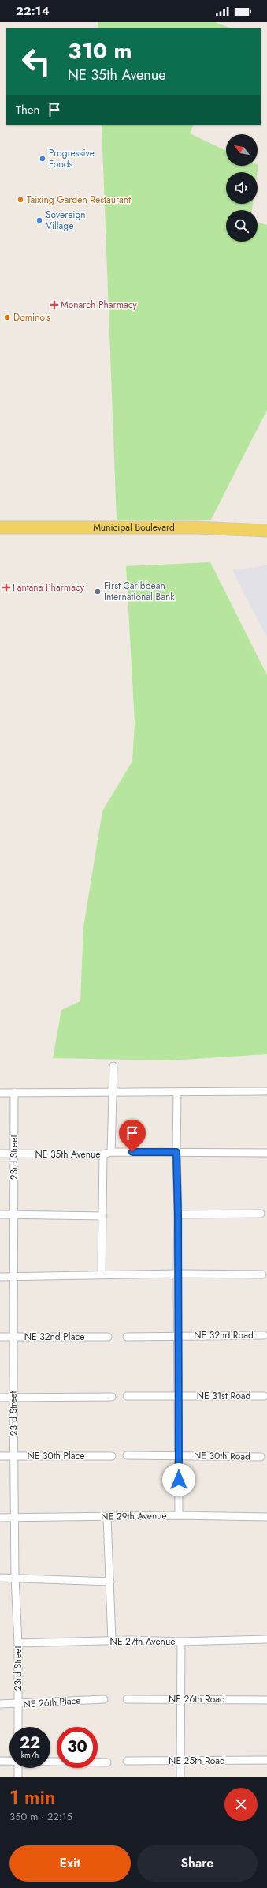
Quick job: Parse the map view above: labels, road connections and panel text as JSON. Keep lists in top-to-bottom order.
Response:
{
  "streets": {
    "main road": ["Municipal Boulevard"],
    "street": [
      "NE 35th Avenue",
      "23rd Street",
      "NE 32nd Road",
      "NE 32nd Place",
      "NE 31st Road",
      "NE 30th Place",
      "NE 30th Road",
      "NE 29th Avenue",
      "NE 27th Avenue",
      "NE 26th Road",
      "NE 26th Place",
      "NE 25th Road"
    ]
  },
  "crossings": [
    ["NE 35th Avenue", "23rd Street"],
    ["23rd Street", "NE 32nd Place"],
    ["23rd Street", "NE 30th Place"],
    ["23rd Street", "NE 29th Avenue"],
    ["23rd Street", "NE 27th Avenue"],
    ["23rd Street", "NE 26th Place"]
  ],
  "places": {
    "other": [
      "Progressive Foods",
      "Taixing Garden Restaurant",
      "Sovereign Village",
      "Domino's",
      "First Caribbean International Bank"
    ],
    "health": ["Monarch Pharmacy", "Fantana Pharmacy"]
  },
  "north": "top left",
  "page": {
    "status": "22:14",
    "turn": ["310 m", "NE 35th Avenue"],
    "then": "Then",
    "speed": "22 km/h",
    "limit": "30",
    "heading": ["1 min", "350 m · 22:15"],
    "buttons": ["Exit", "Share"]
  }
}
